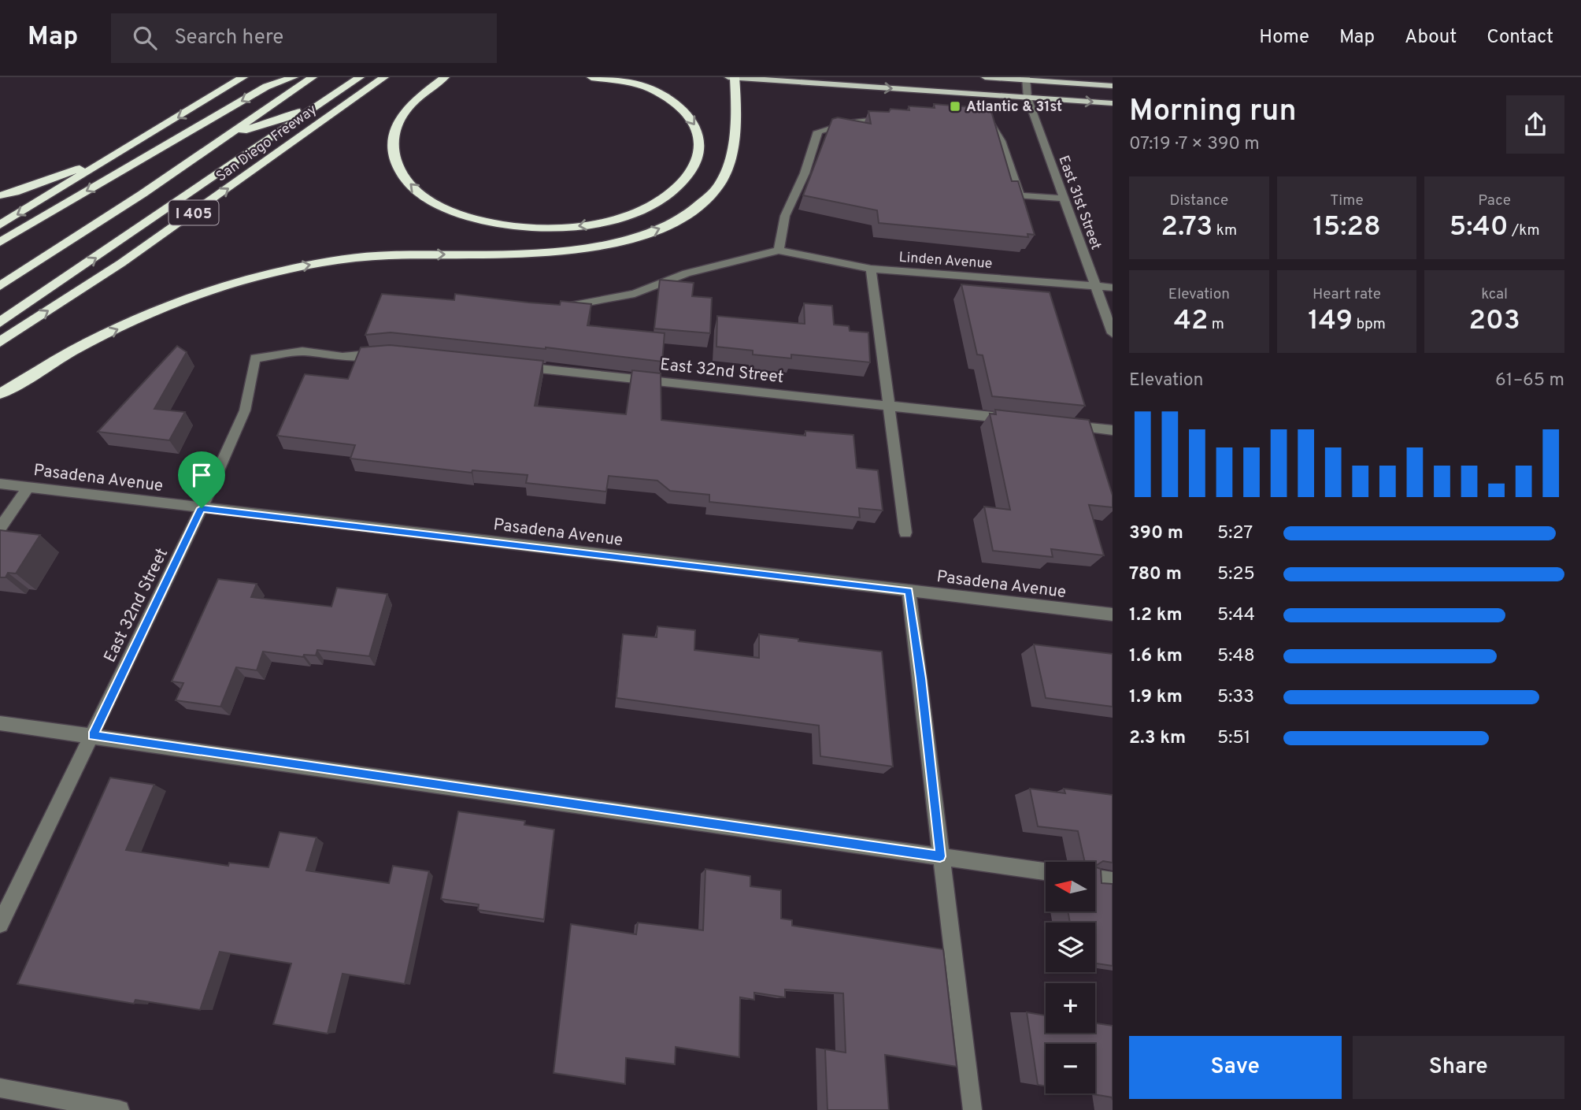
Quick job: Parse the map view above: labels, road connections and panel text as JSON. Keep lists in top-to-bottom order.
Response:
{
  "streets": {
    "highway": ["San Diego Freeway", "I 405"],
    "street": [
      "East 31st Street",
      "Linden Avenue",
      "East 32nd Street",
      "Pasadena Avenue"
    ]
  },
  "crossings": [
    ["East 31st Street", "Linden Avenue"],
    ["East 32nd Street", "Pasadena Avenue"]
  ],
  "places": {
    "transit": ["Atlantic & 31st"]
  },
  "north": "left",
  "page": {
    "header": "Map",
    "search": "Search here",
    "nav": [
      "Home",
      "Map",
      "About",
      "Contact"
    ],
    "heading": ["Morning run", "07:19 · 7 × 390 m"],
    "stats": [
      ["Distance", "2.73 km"],
      ["Time", "15:28"],
      ["Pace", "5:40 /km"],
      ["Elevation", "42 m"],
      ["Heart rate", "149 bpm"],
      ["kcal", "203"]
    ],
    "chart": ["Elevation", "61–65 m"],
    "list": [
      {
        "name": "390 m",
        "note": "5:27"
      },
      {
        "name": "780 m",
        "note": "5:25"
      },
      {
        "name": "1.2 km",
        "note": "5:44"
      },
      {
        "name": "1.6 km",
        "note": "5:48"
      },
      {
        "name": "1.9 km",
        "note": "5:33"
      },
      {
        "name": "2.3 km",
        "note": "5:51"
      }
    ],
    "map_buttons": ["+", "−"],
    "buttons": ["Save", "Share"]
  }
}
